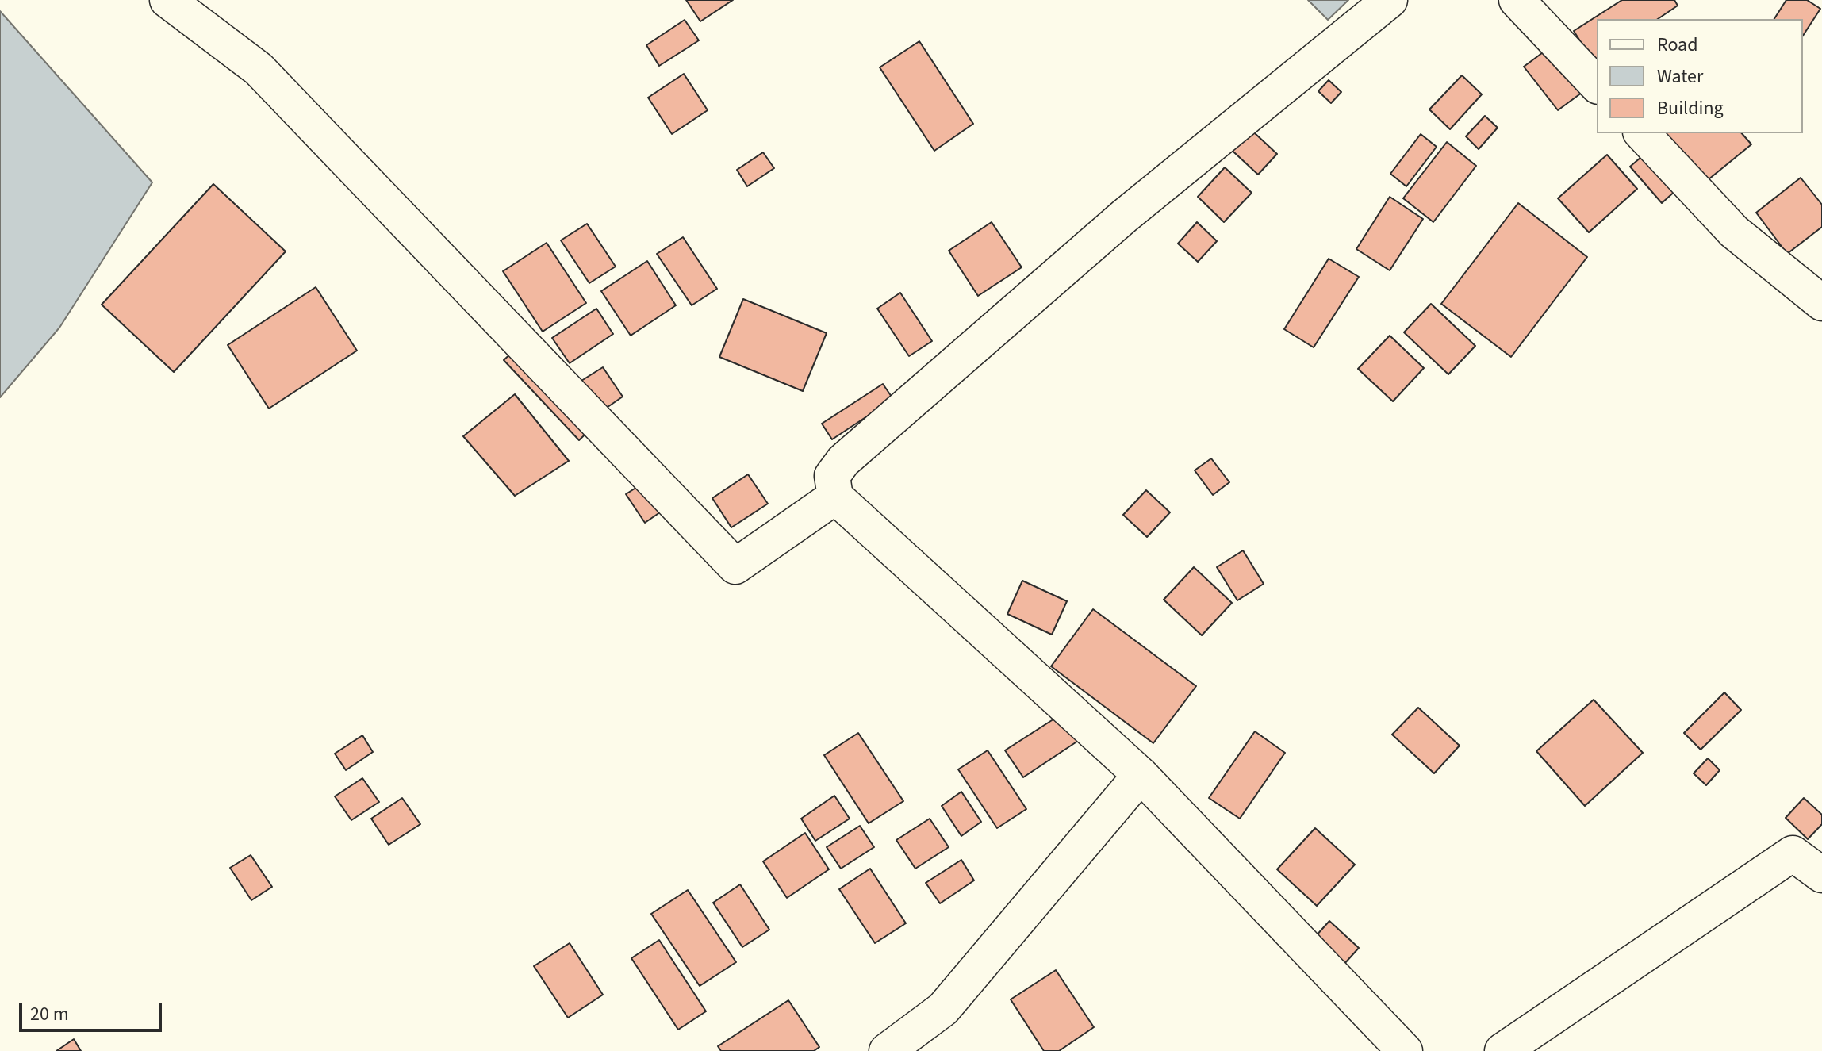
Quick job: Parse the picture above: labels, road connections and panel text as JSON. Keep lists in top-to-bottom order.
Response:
{
  "legend": ["Road", "Water", "Building"],
  "scale_bar": "20 m"
}
